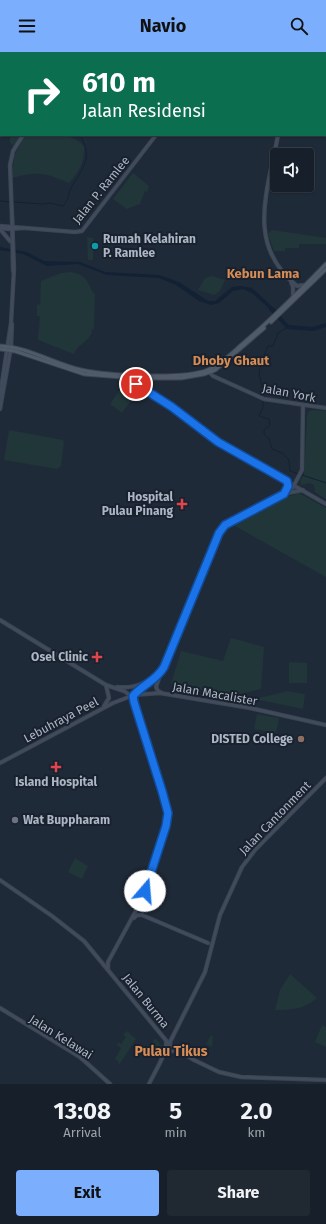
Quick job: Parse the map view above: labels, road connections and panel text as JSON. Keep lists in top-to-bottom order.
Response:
{
  "streets": {
    "main road": [
      "Jalan P. Ramlee",
      "Jalan York",
      "Jalan Macalister",
      "Lebuhraya Peel",
      "Jalan Cantonment",
      "Jalan Burma",
      "Jalan Kelawai"
    ]
  },
  "crossings": [
    ["Jalan Macalister", "Lebuhraya Peel"],
    ["Jalan Cantonment", "Jalan Burma"]
  ],
  "districts": ["Kebun Lama", "Dhoby Ghaut", "Pulau Tikus"],
  "places": {
    "other": ["Rumah Kelahiran P. Ramlee", "DISTED College", "Wat Buppharam"],
    "health": ["Hospital Pulau Pinang", "Osel Clinic", "Island Hospital"]
  },
  "page": {
    "header": "Navio",
    "turn": ["610 m", "Jalan Residensi"],
    "eta": [
      "13:08",
      "Arrival",
      "5",
      "min",
      "2.0",
      "km"
    ],
    "buttons": ["Exit", "Share"]
  }
}
